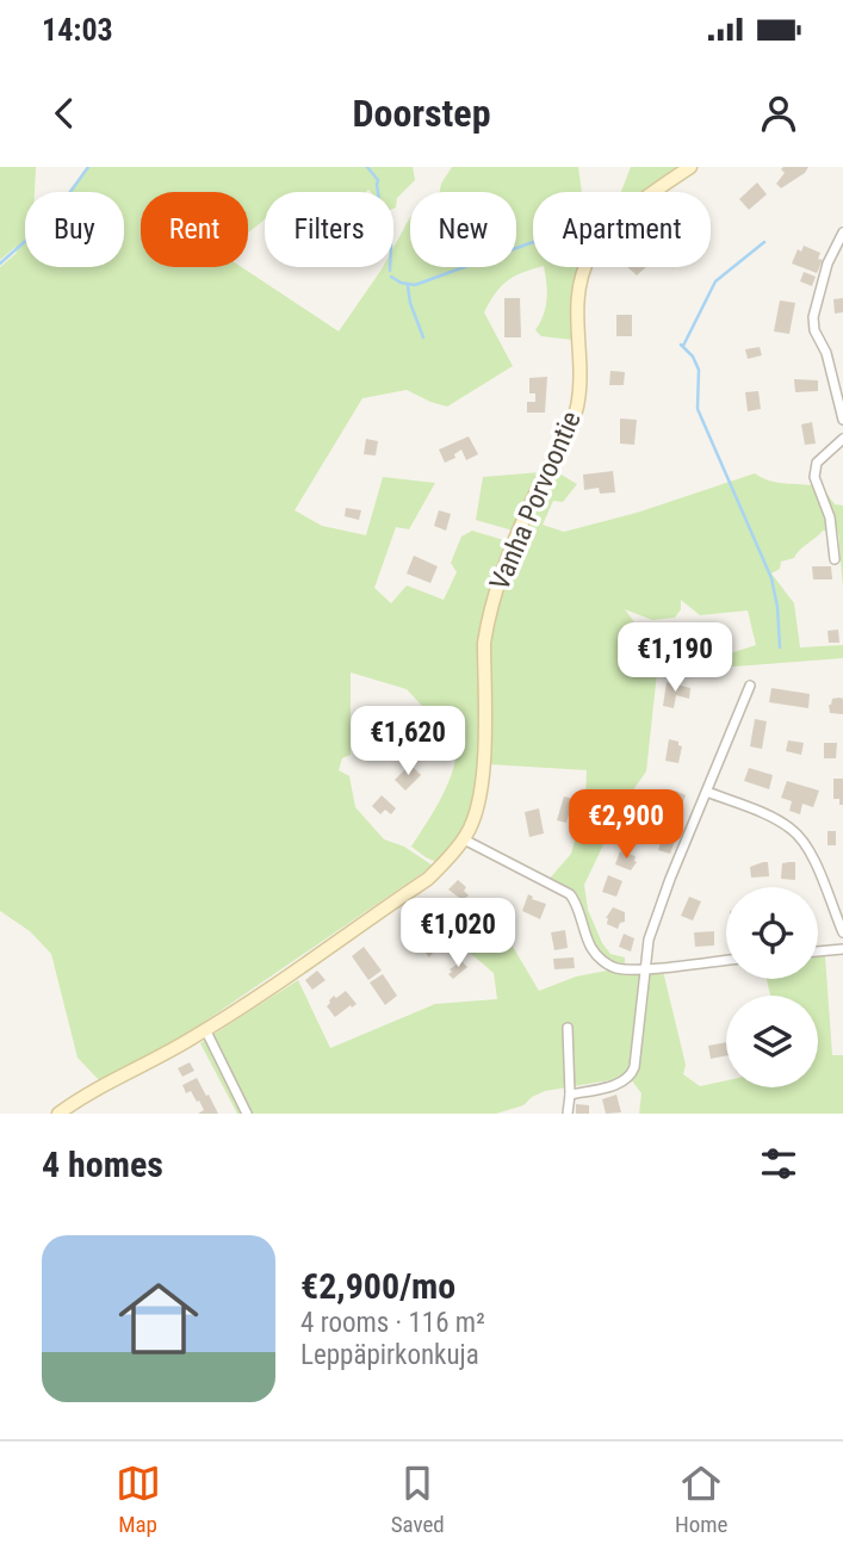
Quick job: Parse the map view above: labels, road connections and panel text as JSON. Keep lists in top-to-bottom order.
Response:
{
  "streets": {
    "street": ["Vanha Porvoontie"]
  },
  "page": {
    "status": "14:03",
    "header": "Doorstep",
    "chip": [
      "Buy",
      "Rent",
      "Filters",
      "New",
      "Apartment"
    ],
    "price": [
      "€1,190",
      "€1,620",
      "€2,900",
      "€1,020"
    ],
    "heading": "4 homes",
    "list": [
      {
        "name": "€2,900/mo",
        "note": "4 rooms · 116 m² · Leppäpirkonkuja"
      }
    ],
    "tabs": ["Map", "Saved", "Home"]
  }
}
